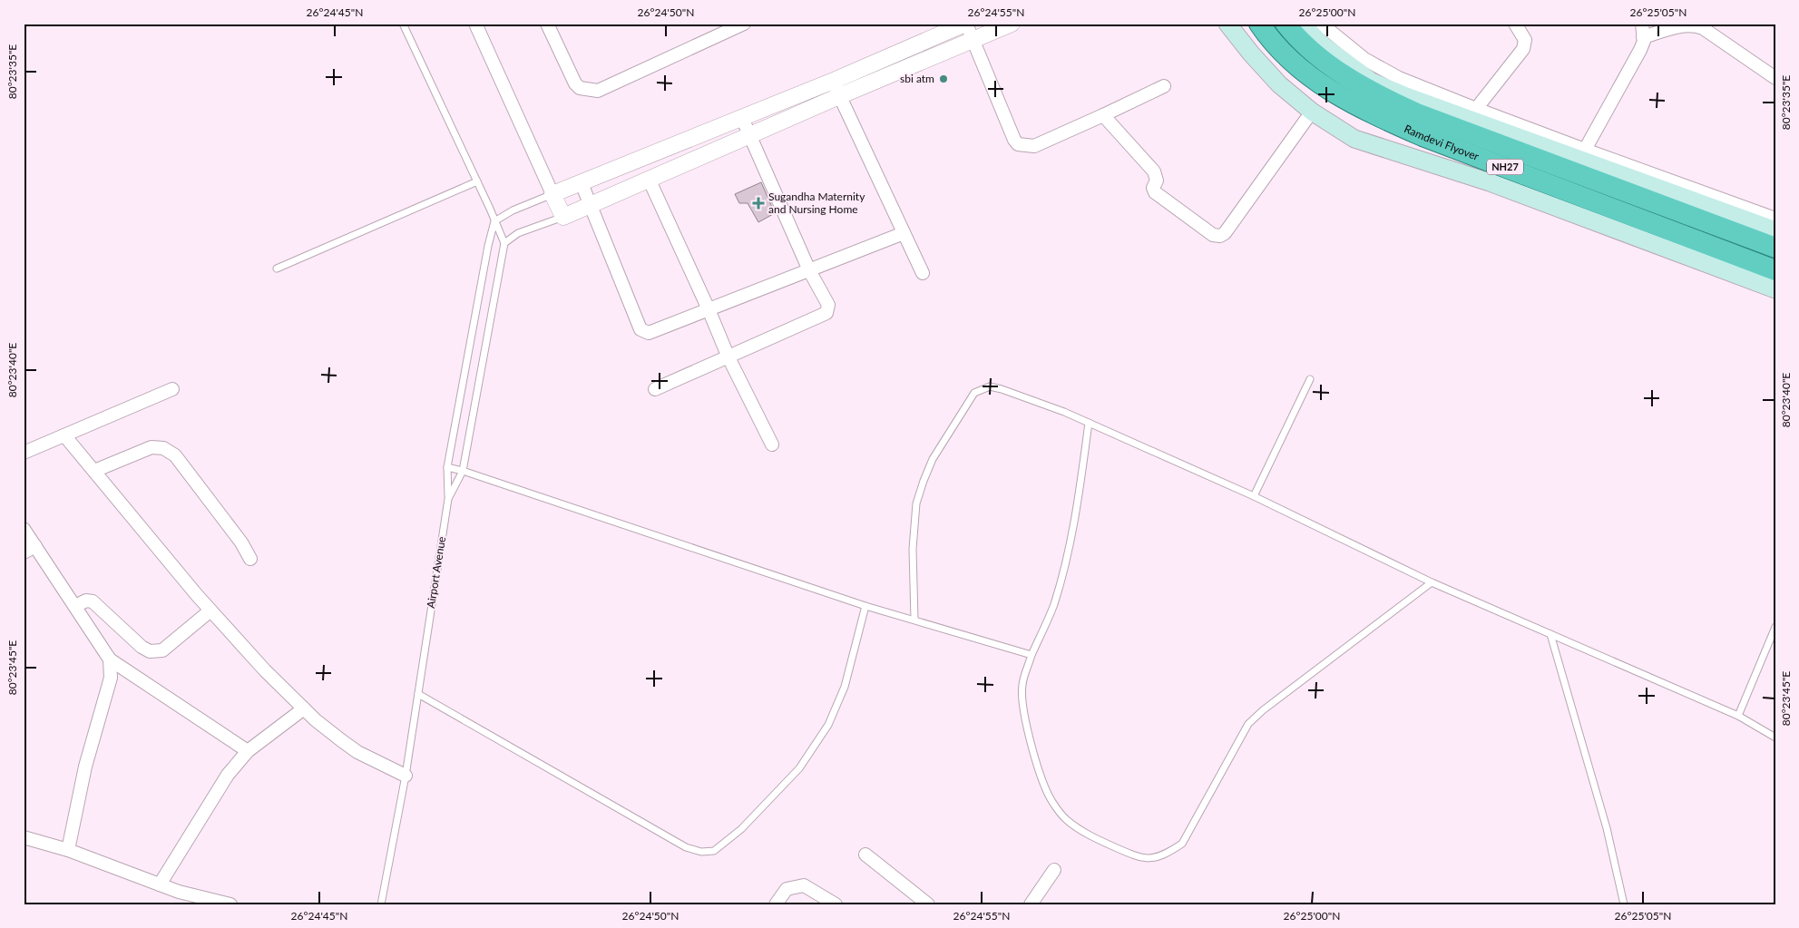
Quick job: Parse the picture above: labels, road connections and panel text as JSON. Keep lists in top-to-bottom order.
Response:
{
  "streets": {
    "highway": ["Ramdevi Flyover", "NH27"],
    "lane": ["Airport Avenue"]
  },
  "places": {
    "other": ["sbi atm"],
    "health": ["Sugandha Maternity and Nursing Home"]
  },
  "coordinates": [
    "26°24'45\"N",
    "26°24'50\"N",
    "26°24'55\"N",
    "26°25'00\"N",
    "26°25'05\"N",
    "80°23'35\"E",
    "80°23'40\"E",
    "80°23'45\"E"
  ]
}
